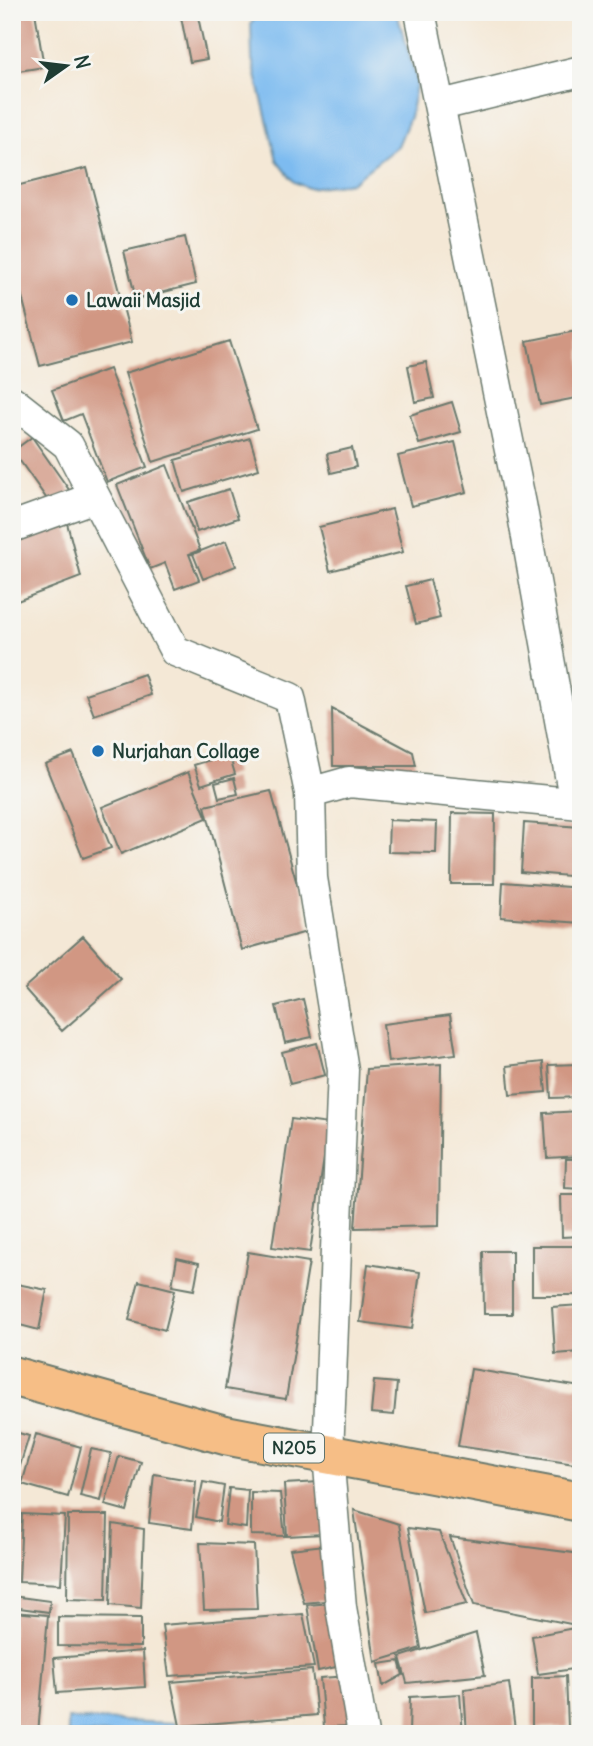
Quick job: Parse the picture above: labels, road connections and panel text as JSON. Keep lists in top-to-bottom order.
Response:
{
  "streets": {
    "highway": ["N205"]
  },
  "places": ["Lawaii Masjid", "Nurjahan Collage"],
  "north": "right"
}
